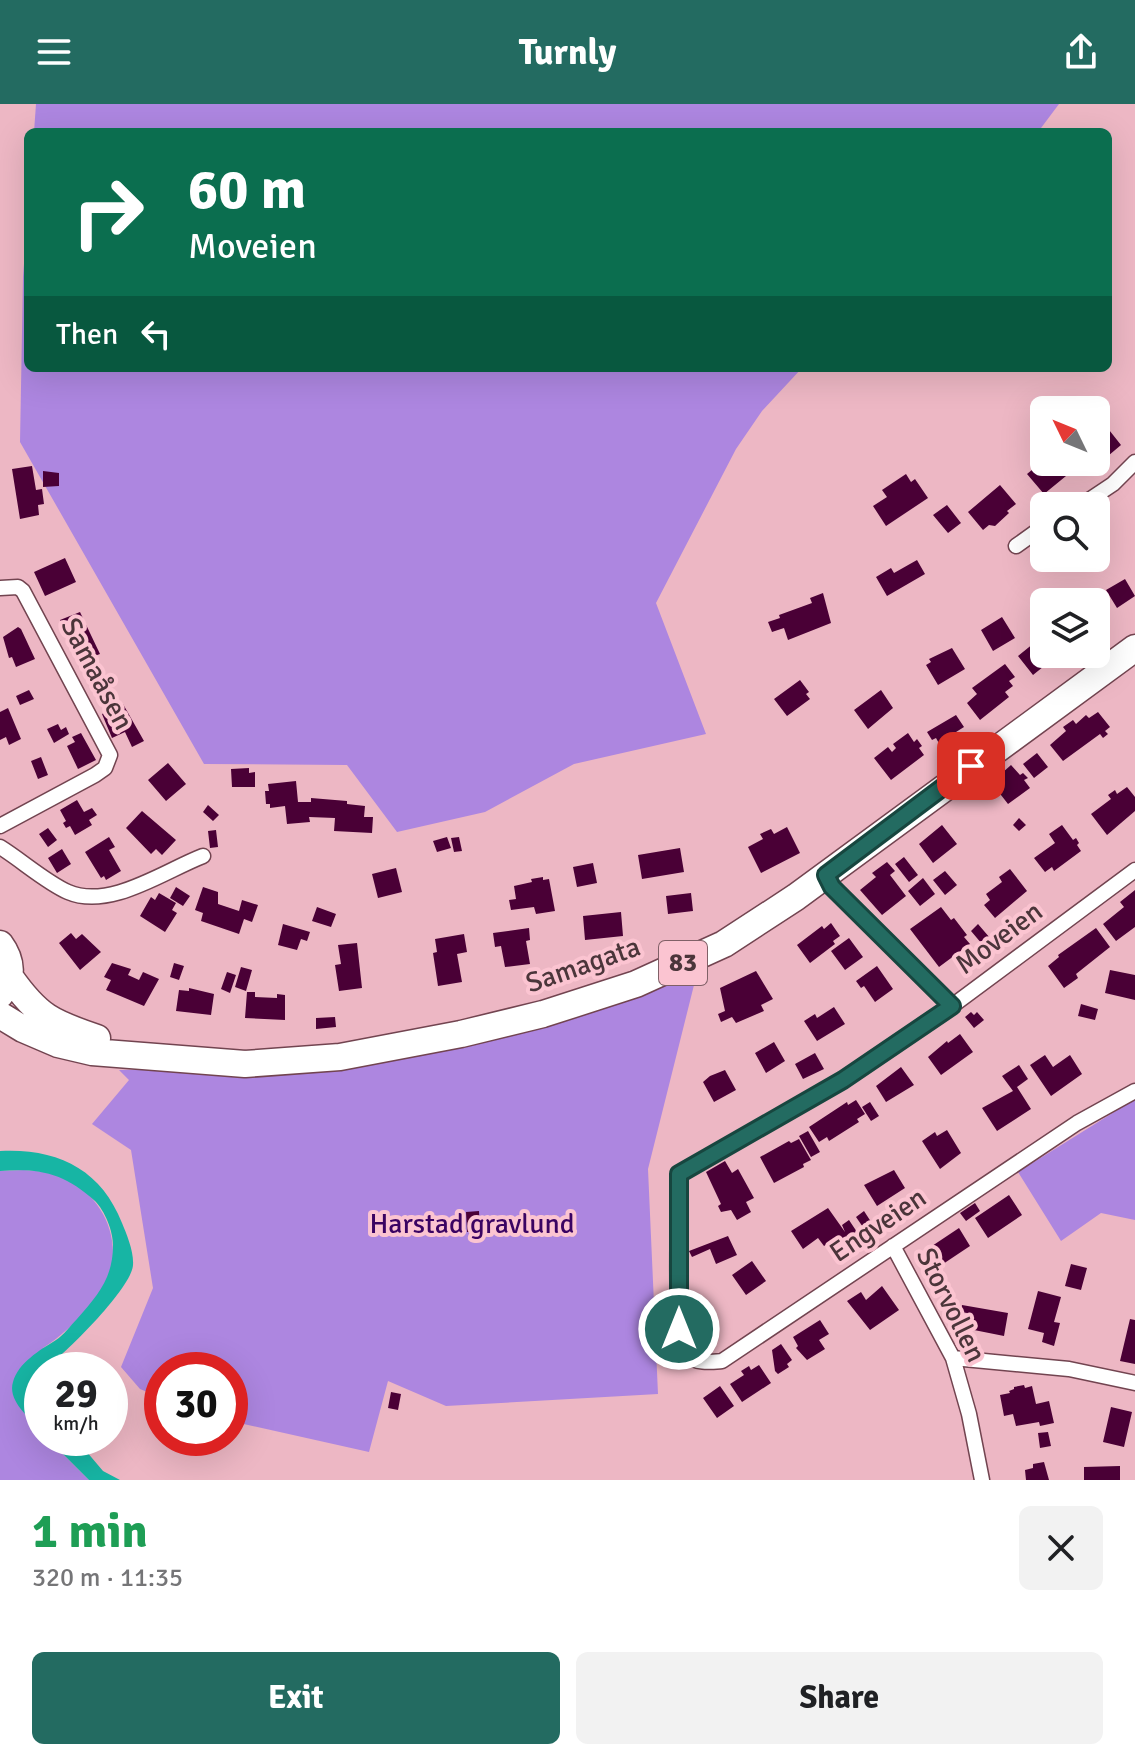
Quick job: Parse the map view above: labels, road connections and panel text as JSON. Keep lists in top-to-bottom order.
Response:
{
  "streets": {
    "highway": ["83", "Samagata"],
    "street": [
      "Samaåsen",
      "Moveien",
      "Engveien",
      "Storvollen"
    ]
  },
  "crossings": [
    ["Moveien", "Engveien"],
    ["83", "Samagata"],
    ["Engveien", "Storvollen"]
  ],
  "parks": ["Harstad gravlund"],
  "north": "top left",
  "page": {
    "header": "Turnly",
    "turn": ["60 m", "Moveien"],
    "then": "Then",
    "speed": "29 km/h",
    "limit": "30",
    "heading": ["1 min", "320 m · 11:35"],
    "buttons": ["Exit", "Share"]
  }
}
